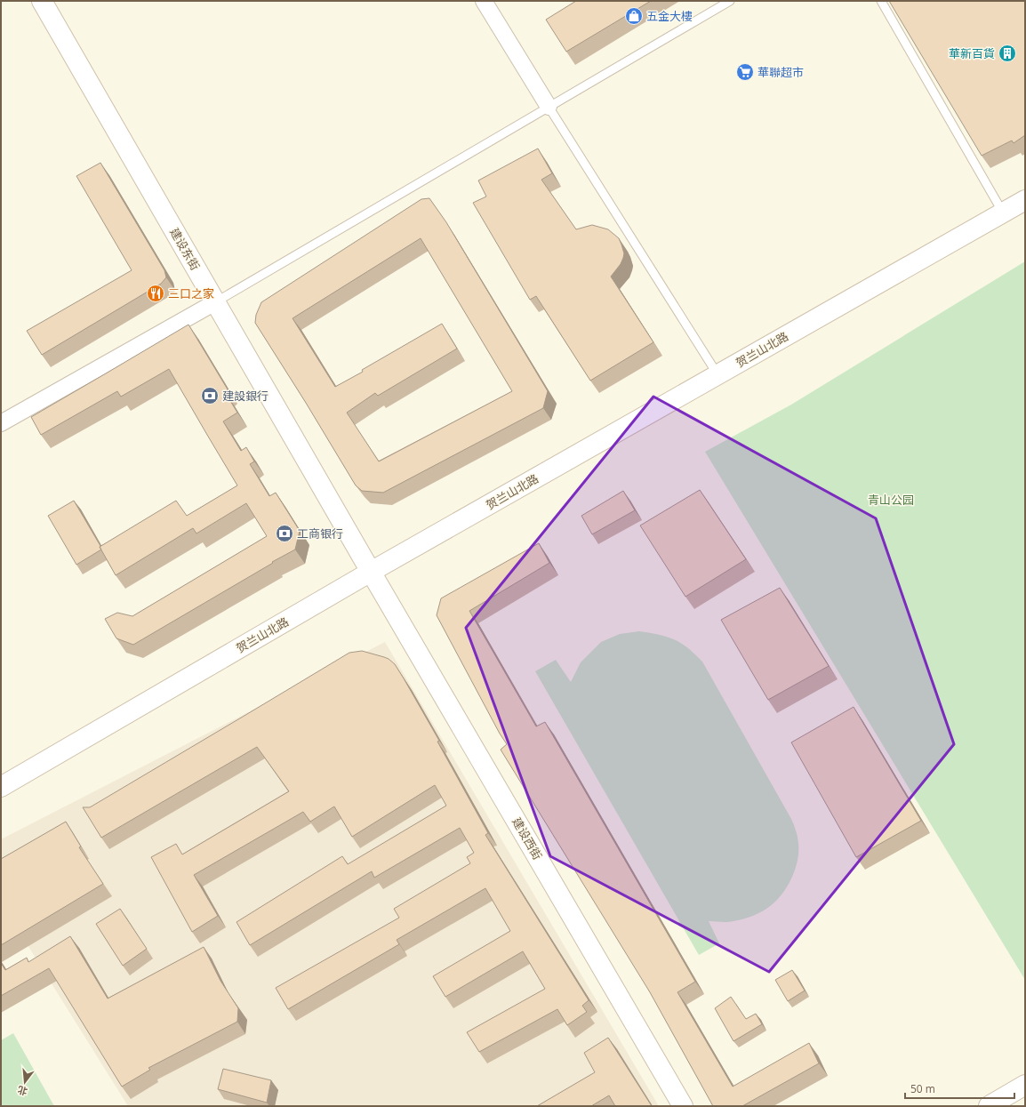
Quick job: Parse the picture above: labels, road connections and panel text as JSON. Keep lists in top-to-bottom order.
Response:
{
  "streets": {
    "main road": ["建设东街", "贺兰山北路", "建设西街"]
  },
  "crossings": [
    ["建设东街", "贺兰山北路"],
    ["建设东街", "建设西街"],
    ["贺兰山北路", "建设西街"]
  ],
  "parks": ["青山公园"],
  "places": {
    "shop": ["五金大樓"],
    "building": ["華新百貨"],
    "supermarket": ["華聯超市"],
    "restaurant": ["三口之家"],
    "bank": ["建設銀行", "工商银行"]
  },
  "scale_bar": "50 m",
  "north": "bottom"
}
